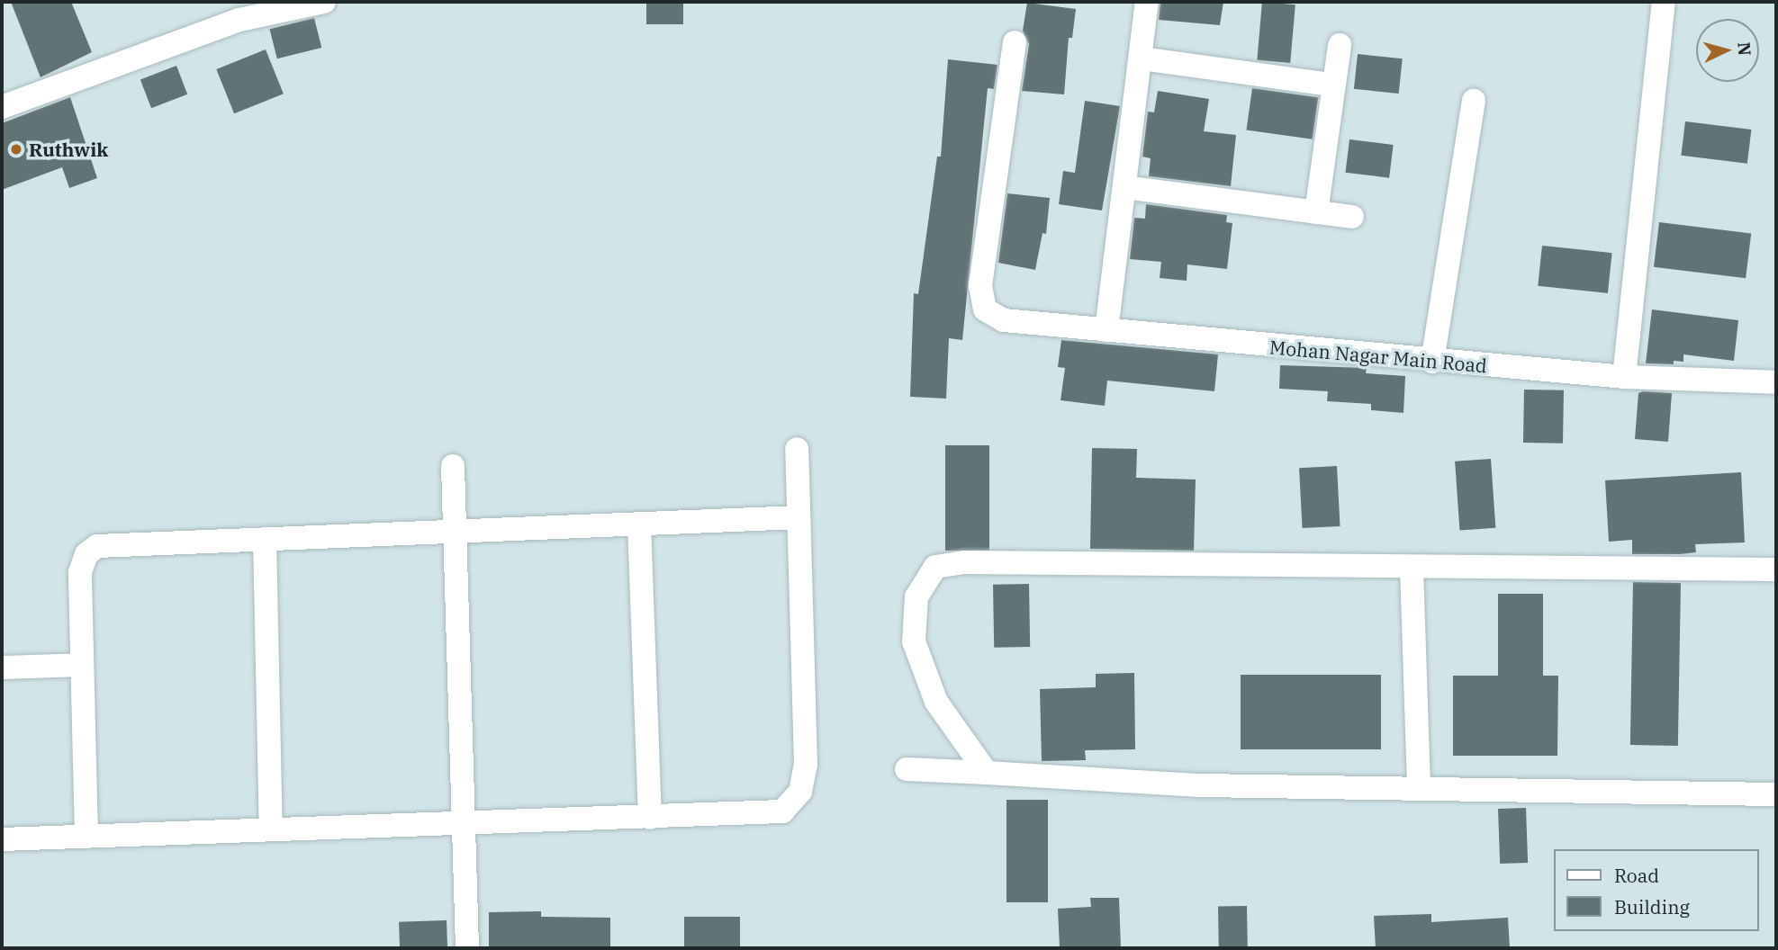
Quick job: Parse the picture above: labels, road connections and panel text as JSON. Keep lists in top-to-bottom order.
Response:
{
  "streets": {
    "street": ["Mohan Nagar Main Road"]
  },
  "places": ["Ruthwik"],
  "legend": ["Road", "Building"],
  "north": "right"
}
